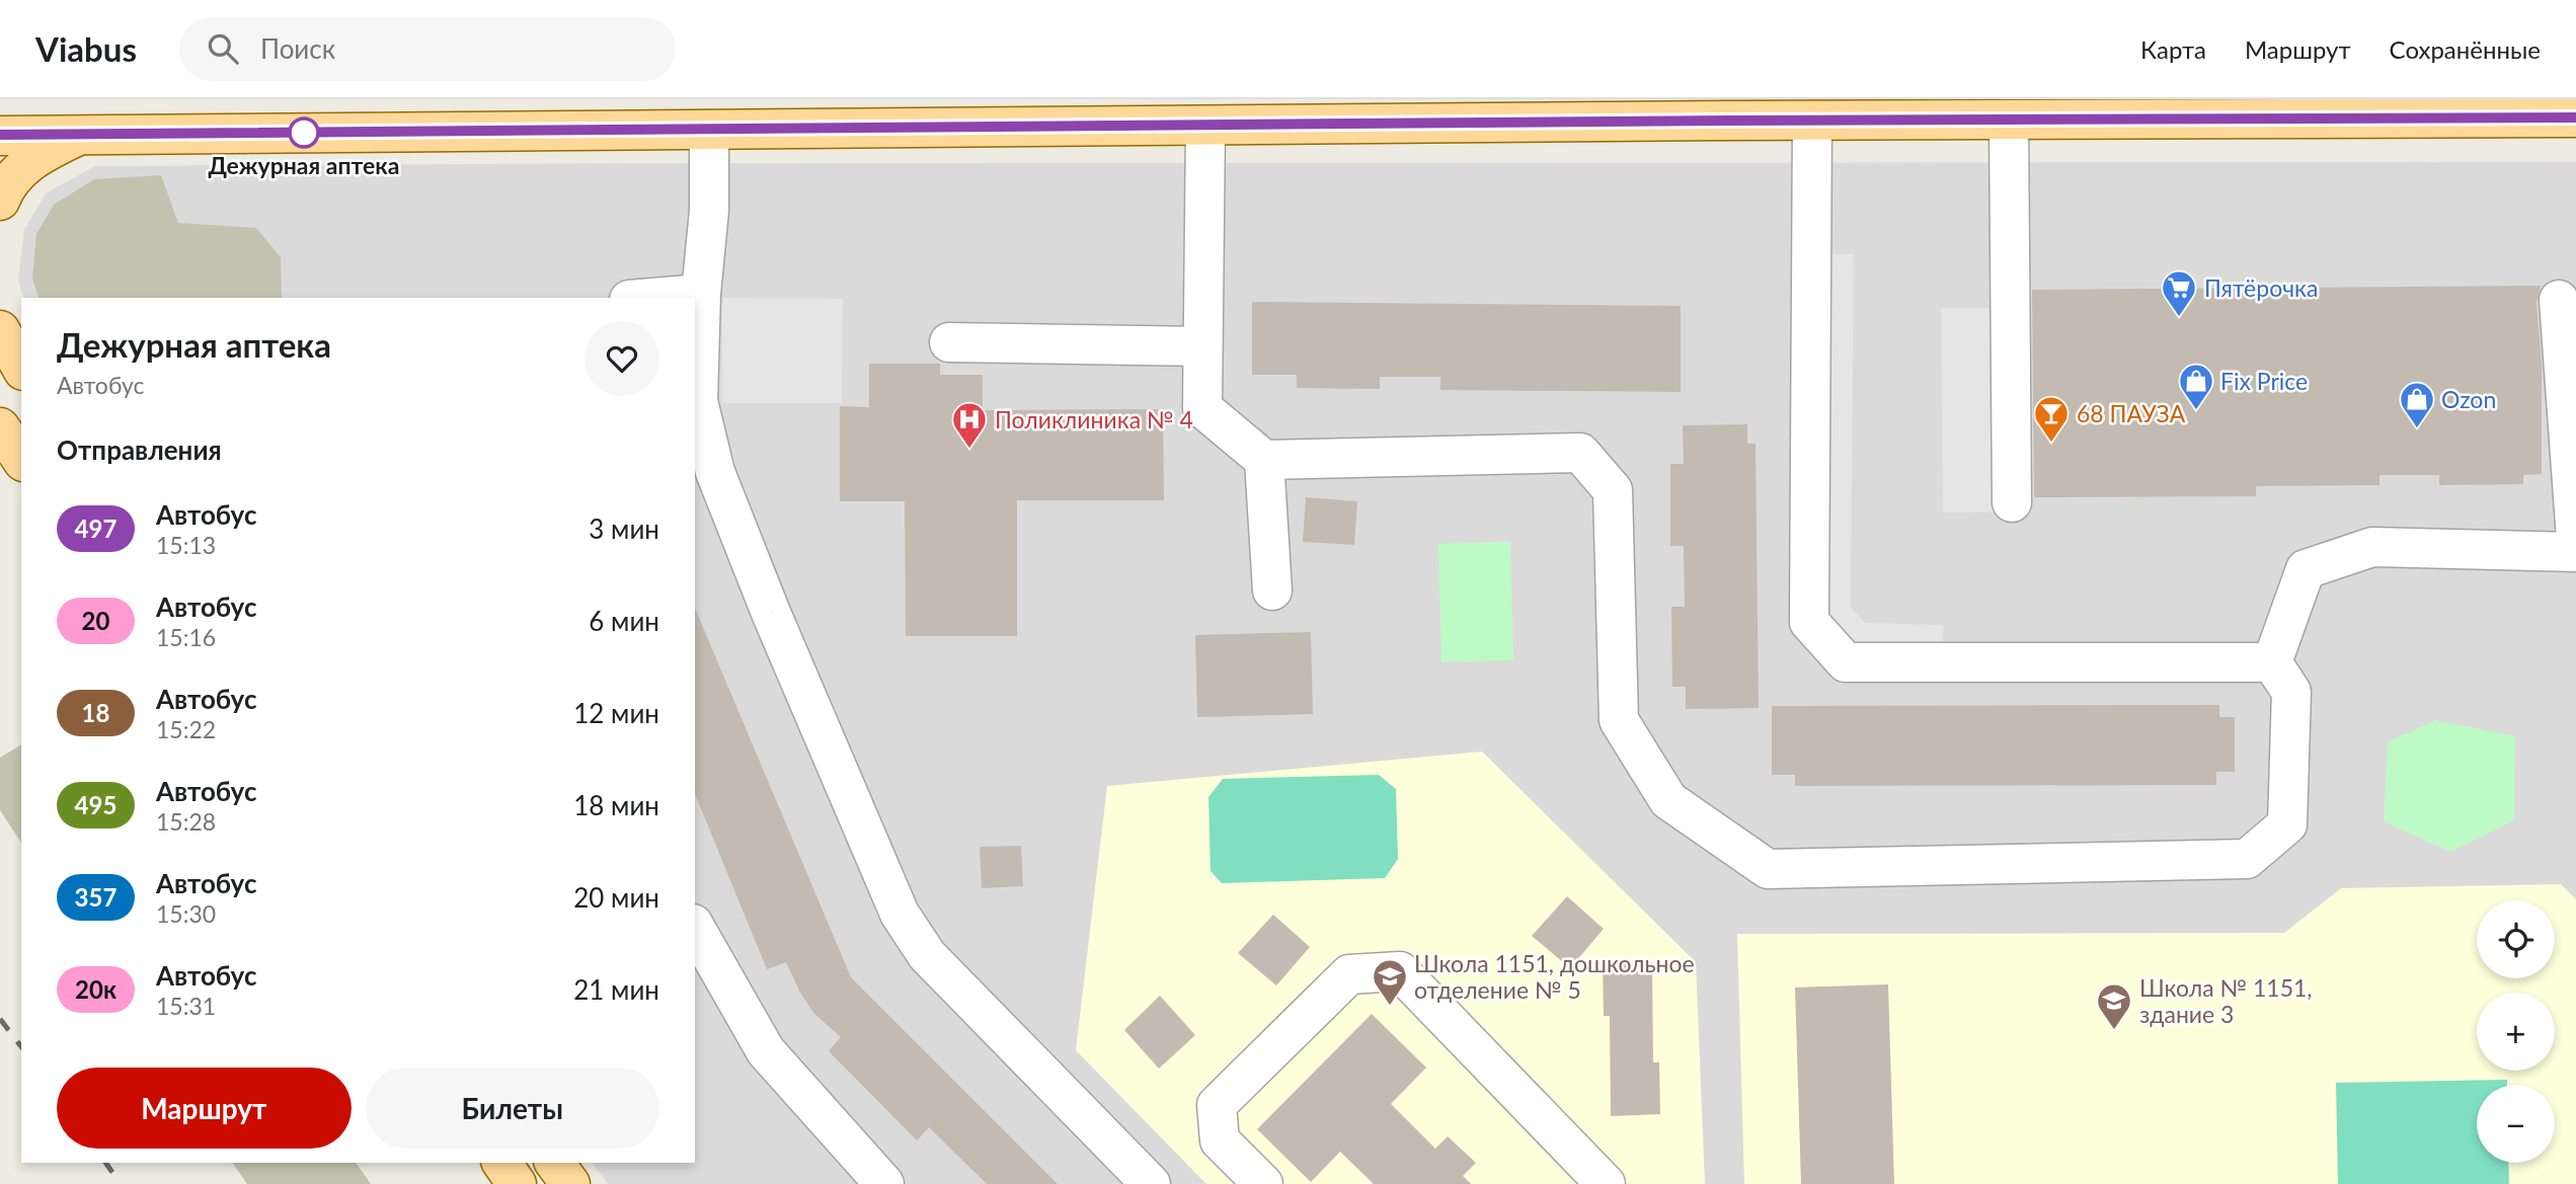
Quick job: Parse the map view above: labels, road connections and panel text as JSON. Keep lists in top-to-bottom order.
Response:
{
  "places": {
    "other": ["Дежурная аптека"],
    "supermarket": ["Пятёрочка"],
    "shop": ["Fix Price", "Ozon"],
    "bar": ["68 ПАУЗА"],
    "hospital": ["Поликлиника № 4"],
    "school or university": ["Школа 1151, дошкольное отделение № 5", "Школа № 1151, здание 3"]
  },
  "lines": ["bus line 497"],
  "page": {
    "header": "Viabus",
    "search": "Поиск",
    "nav": ["Карта", "Маршрут", "Сохранённые"],
    "heading": [
      ["Дежурная аптека", "Автобус"],
      "Отправления"
    ],
    "list": [
      {
        "mark": "497",
        "name": "Автобус",
        "note": "15:13",
        "value": "3 мин"
      },
      {
        "mark": "20",
        "name": "Автобус",
        "note": "15:16",
        "value": "6 мин"
      },
      {
        "mark": "18",
        "name": "Автобус",
        "note": "15:22",
        "value": "12 мин"
      },
      {
        "mark": "495",
        "name": "Автобус",
        "note": "15:28",
        "value": "18 мин"
      },
      {
        "mark": "357",
        "name": "Автобус",
        "note": "15:30",
        "value": "20 мин"
      },
      {
        "mark": "20к",
        "name": "Автобус",
        "note": "15:31",
        "value": "21 мин"
      }
    ],
    "map_buttons": ["+", "−"],
    "buttons": ["Маршрут", "Билеты"]
  }
}
